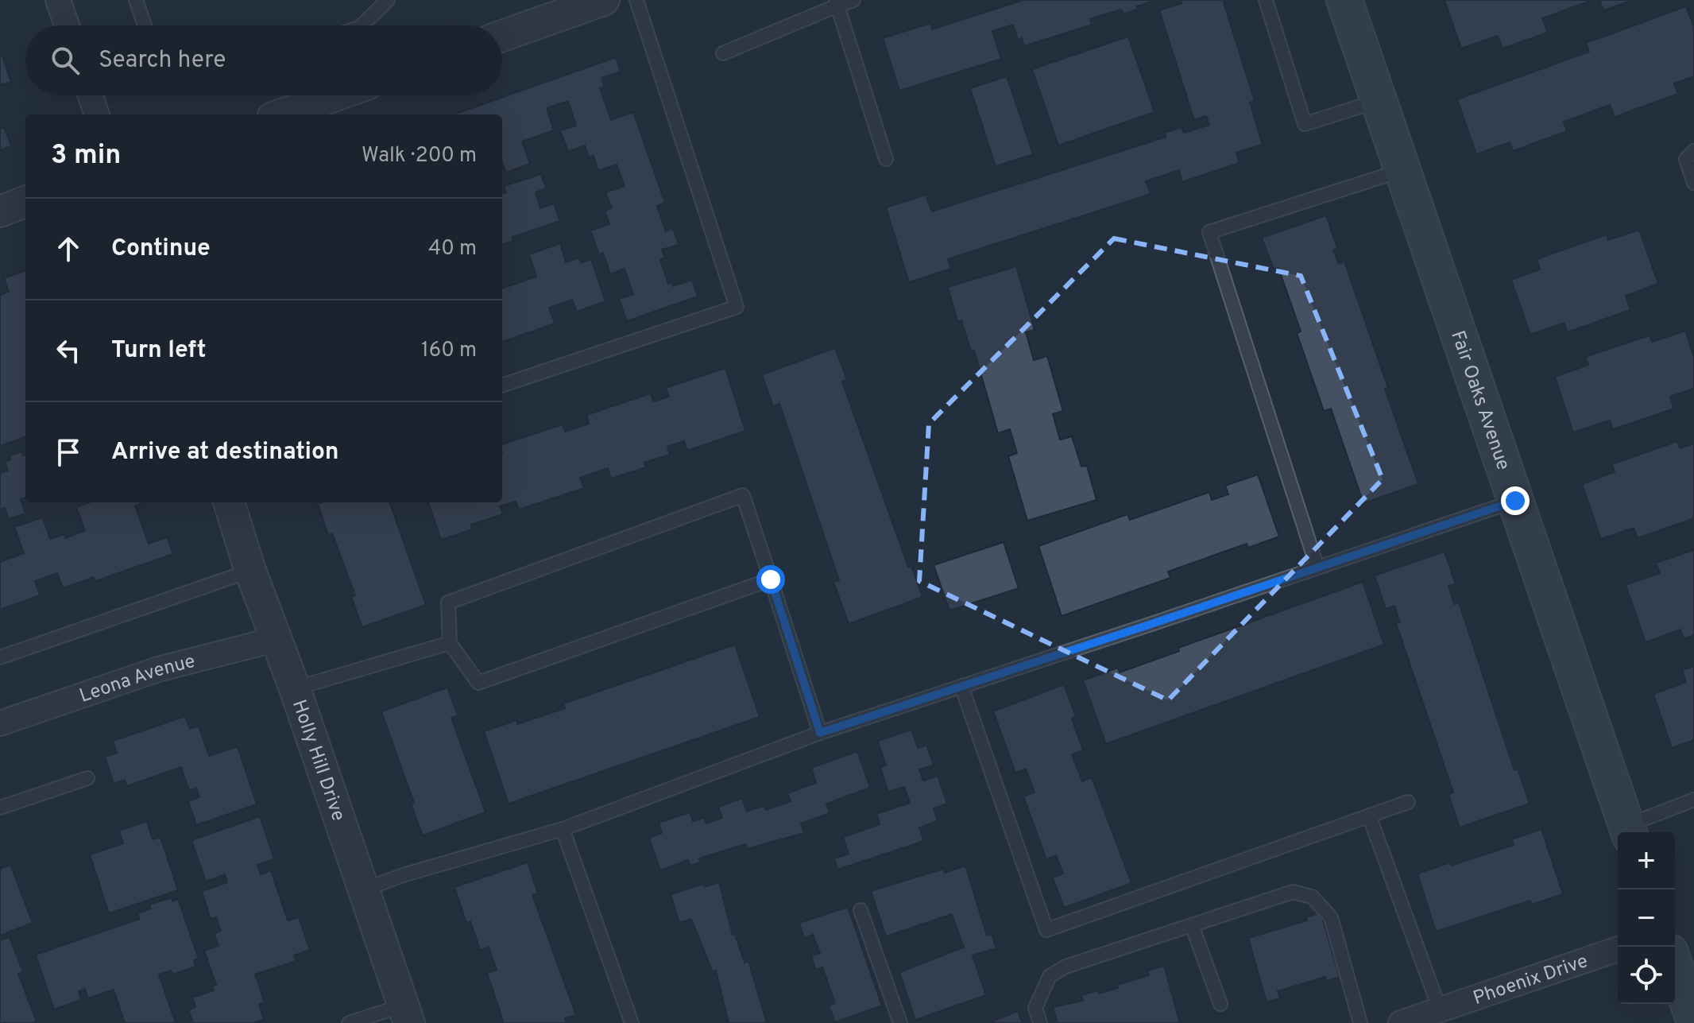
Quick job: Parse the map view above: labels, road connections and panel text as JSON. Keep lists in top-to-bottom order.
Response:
{
  "streets": {
    "main road": ["Fair Oaks Avenue"],
    "street": ["Leona Avenue", "Holly Hill Drive", "Phoenix Drive"]
  },
  "crossings": [
    ["Leona Avenue", "Holly Hill Drive"]
  ],
  "page": {
    "search": "Search here",
    "heading": ["3 min", "Walk · 200 m"],
    "list": [
      ["Continue", "40 m"],
      ["Turn left", "160 m"],
      "Arrive at destination"
    ],
    "map_buttons": ["+", "−"]
  }
}
